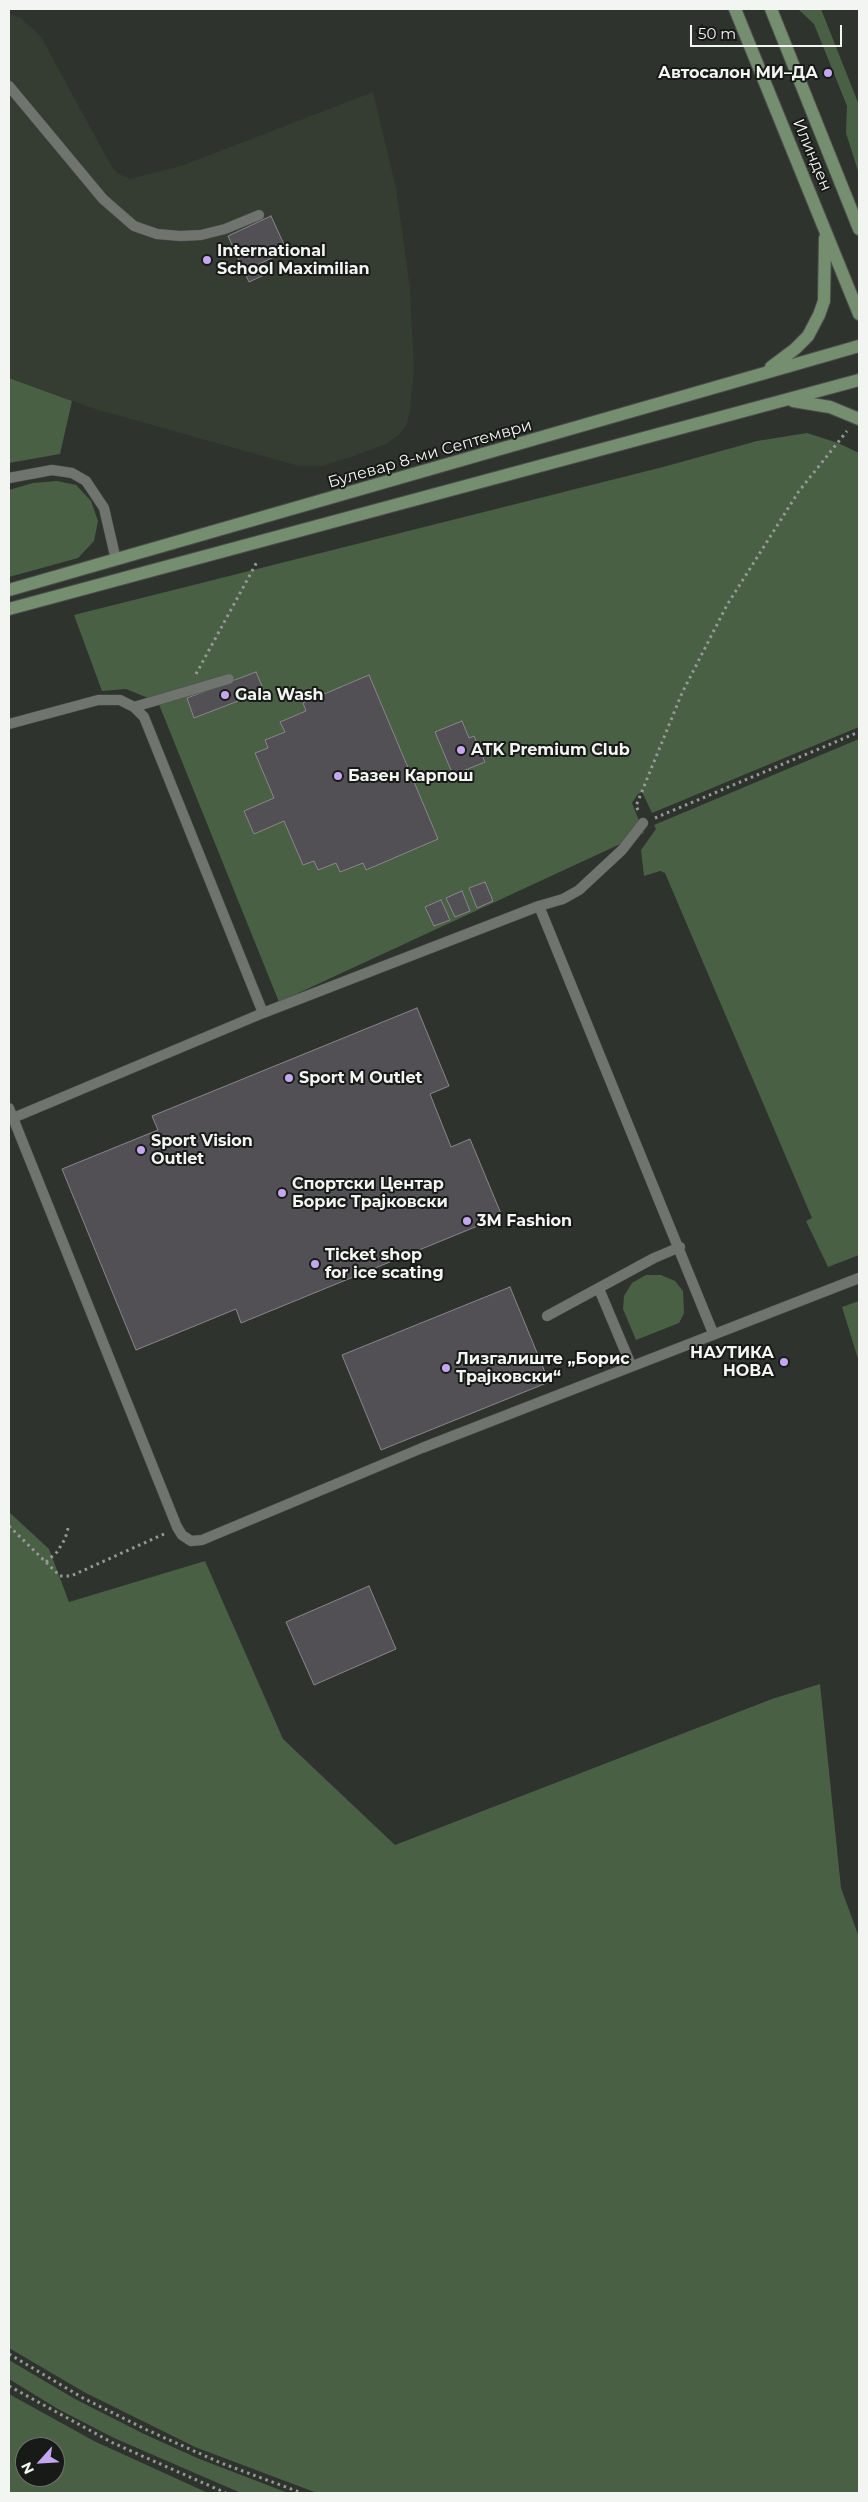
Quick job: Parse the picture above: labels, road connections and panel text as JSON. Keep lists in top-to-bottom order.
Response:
{
  "streets": {
    "street": ["Илинден", "Булевар 8-ми Септември"]
  },
  "places": [
    "Автосалон МИ–ДА",
    "International School Maximilian",
    "Gala Wash",
    "ATK Premium Club",
    "Базен Карпош",
    "Sport M Outlet",
    "Sport Vision Outlet",
    "Спортски Центар Борис Трајковски",
    "3M Fashion",
    "Ticket shop for ice scating",
    "НАУТИКА НОВА",
    "Лизгалиште „Борис Трајковски“"
  ],
  "scale_bar": "50 m",
  "north": "bottom left"
}
